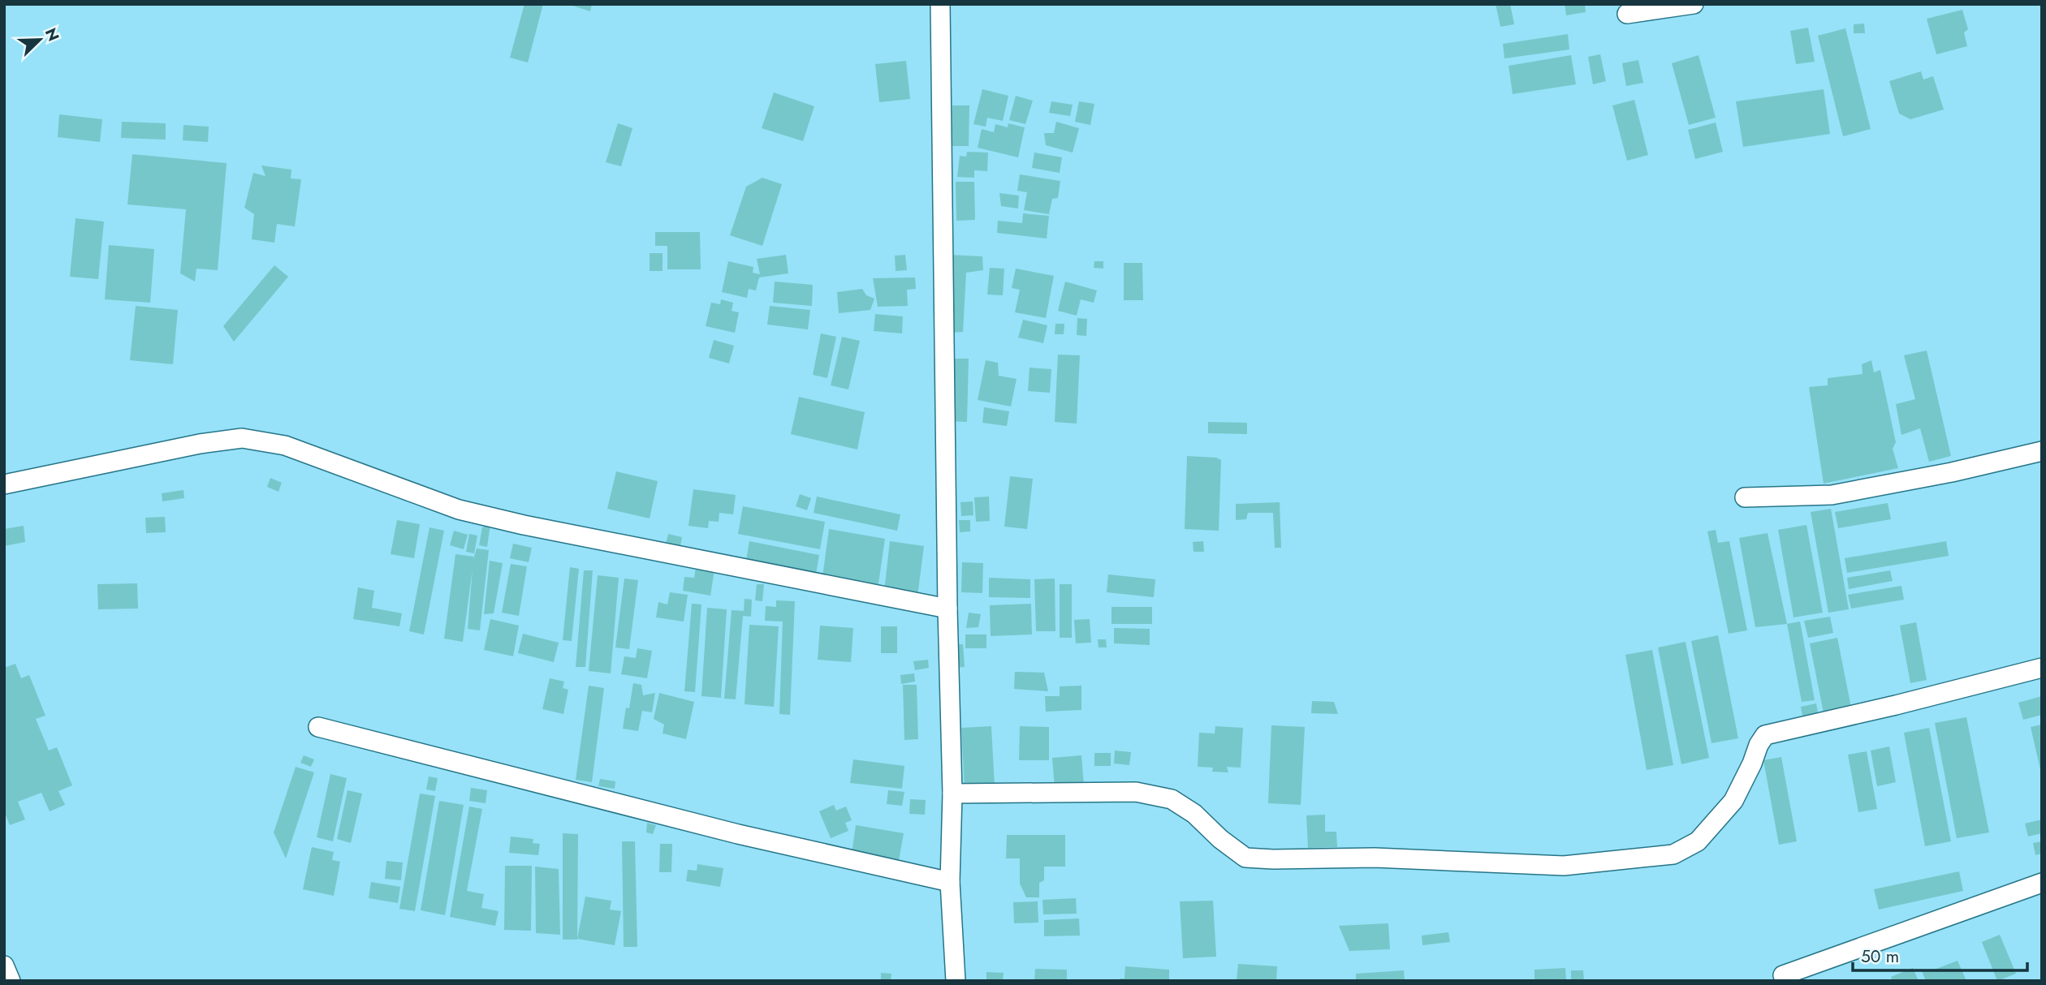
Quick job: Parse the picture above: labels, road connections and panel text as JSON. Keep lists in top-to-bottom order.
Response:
{
  "scale_bar": "50 m",
  "north": "top right"
}
